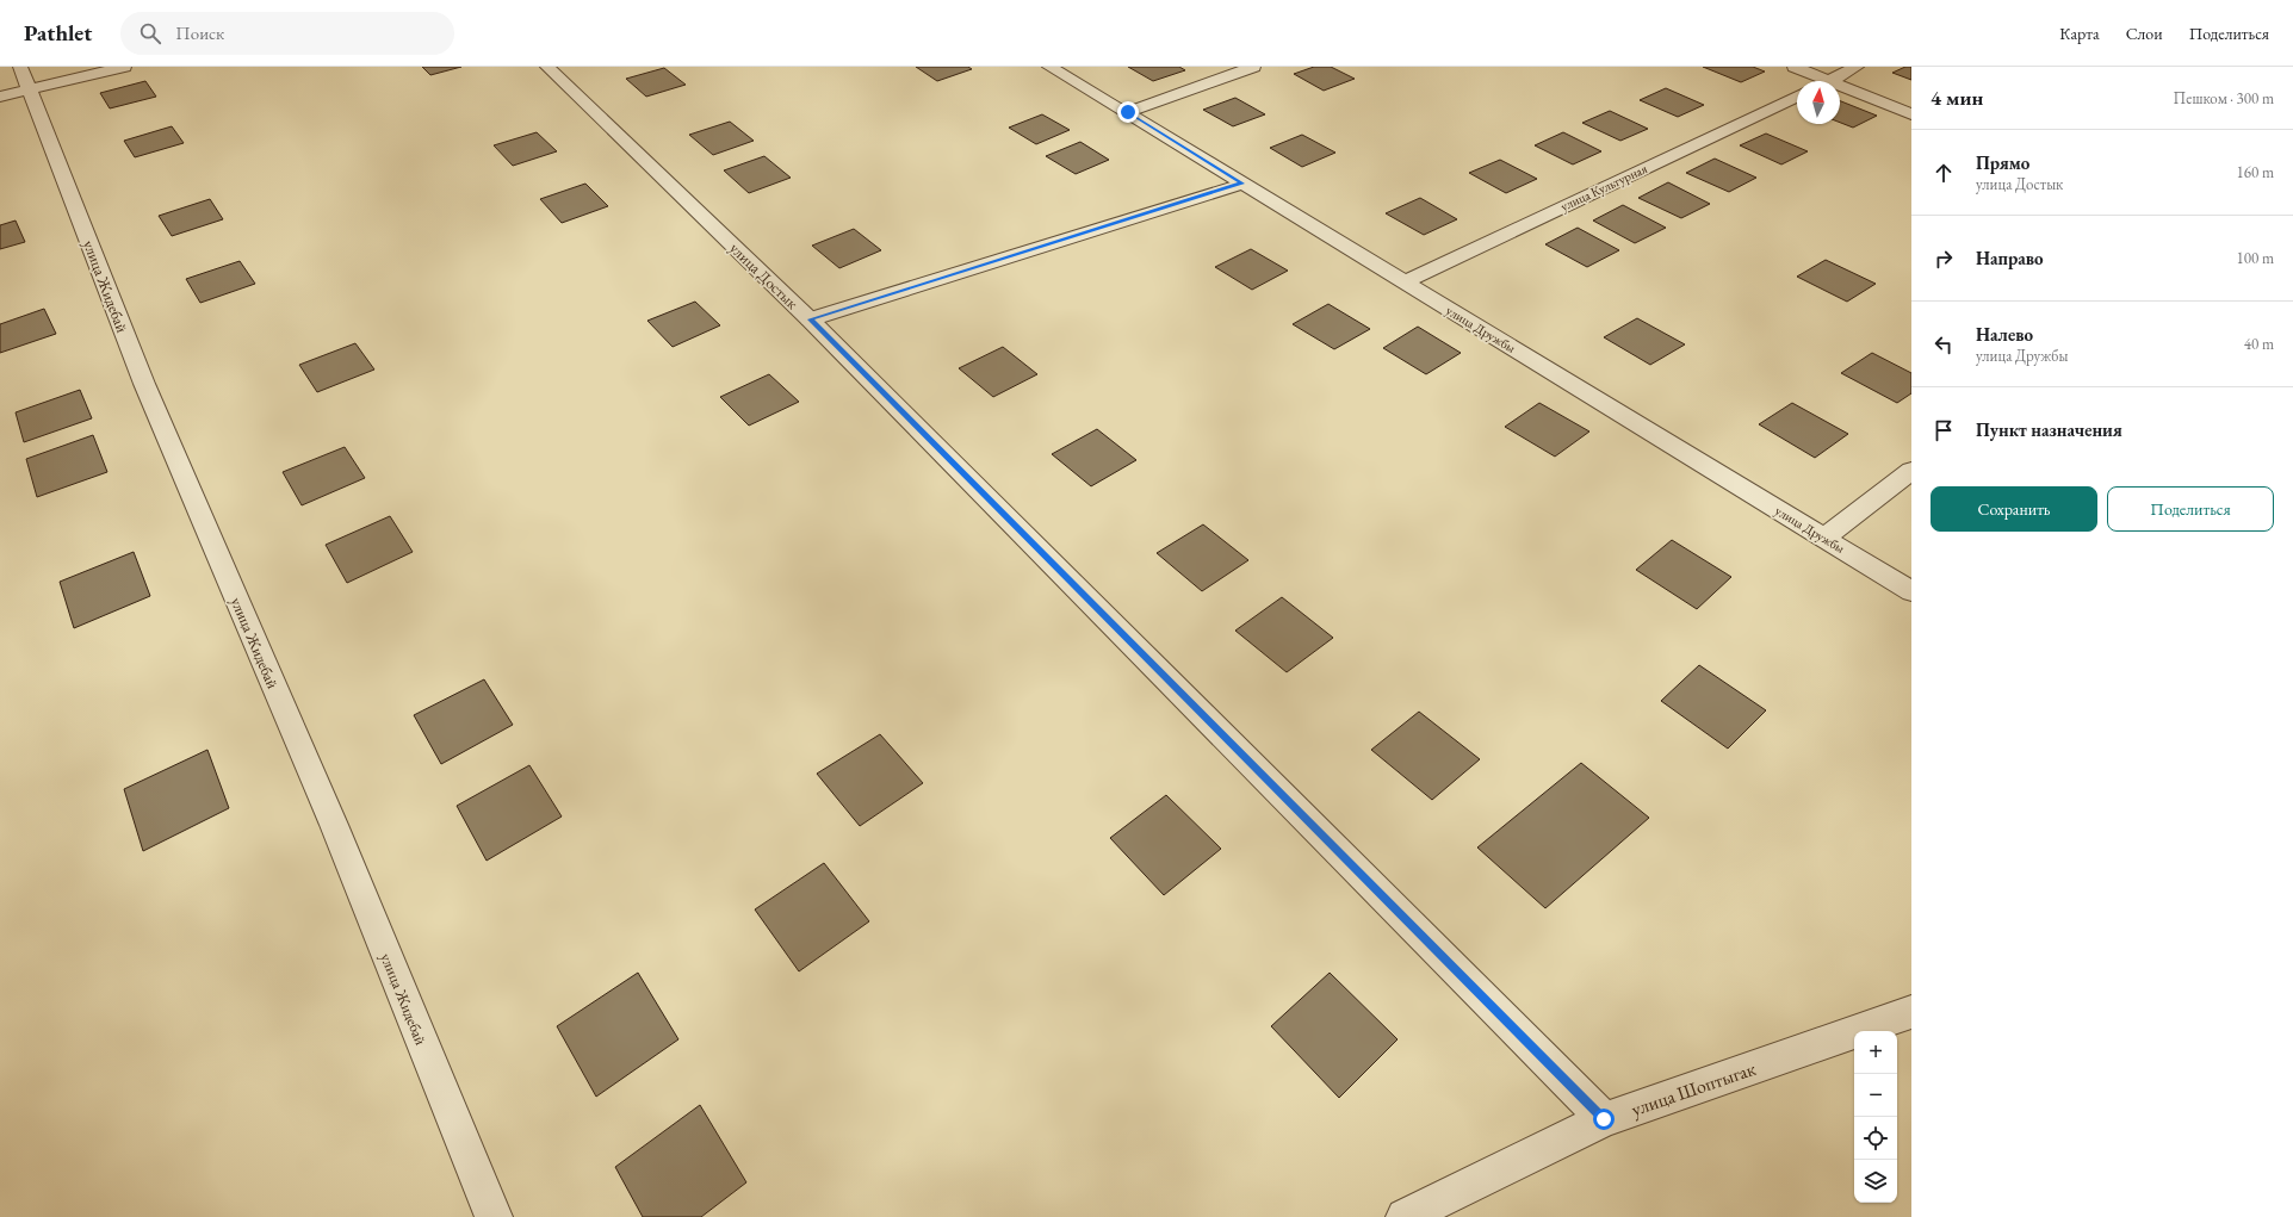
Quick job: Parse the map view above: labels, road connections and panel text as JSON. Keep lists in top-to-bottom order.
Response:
{
  "streets": {
    "street": [
      "улица Культурная",
      "улица Достык",
      "улица Жидебай",
      "улица Дружбы",
      "улица Шоптыгак"
    ]
  },
  "crossings": [
    ["улица Культурная", "улица Дружбы"],
    ["улица Достык", "улица Шоптыгак"]
  ],
  "north": "top",
  "page": {
    "header": "Pathlet",
    "search": "Поиск",
    "nav": ["Карта", "Слои", "Поделиться"],
    "heading": ["4 мин", "Пешком · 300 m"],
    "list": [
      ["Прямо", "улица Достык", "160 m"],
      ["Направо", "100 m"],
      ["Налево", "улица Дружбы", "40 m"],
      "Пункт назначения"
    ],
    "buttons": ["Сохранить", "Поделиться"],
    "map_buttons": ["+", "−"]
  }
}
